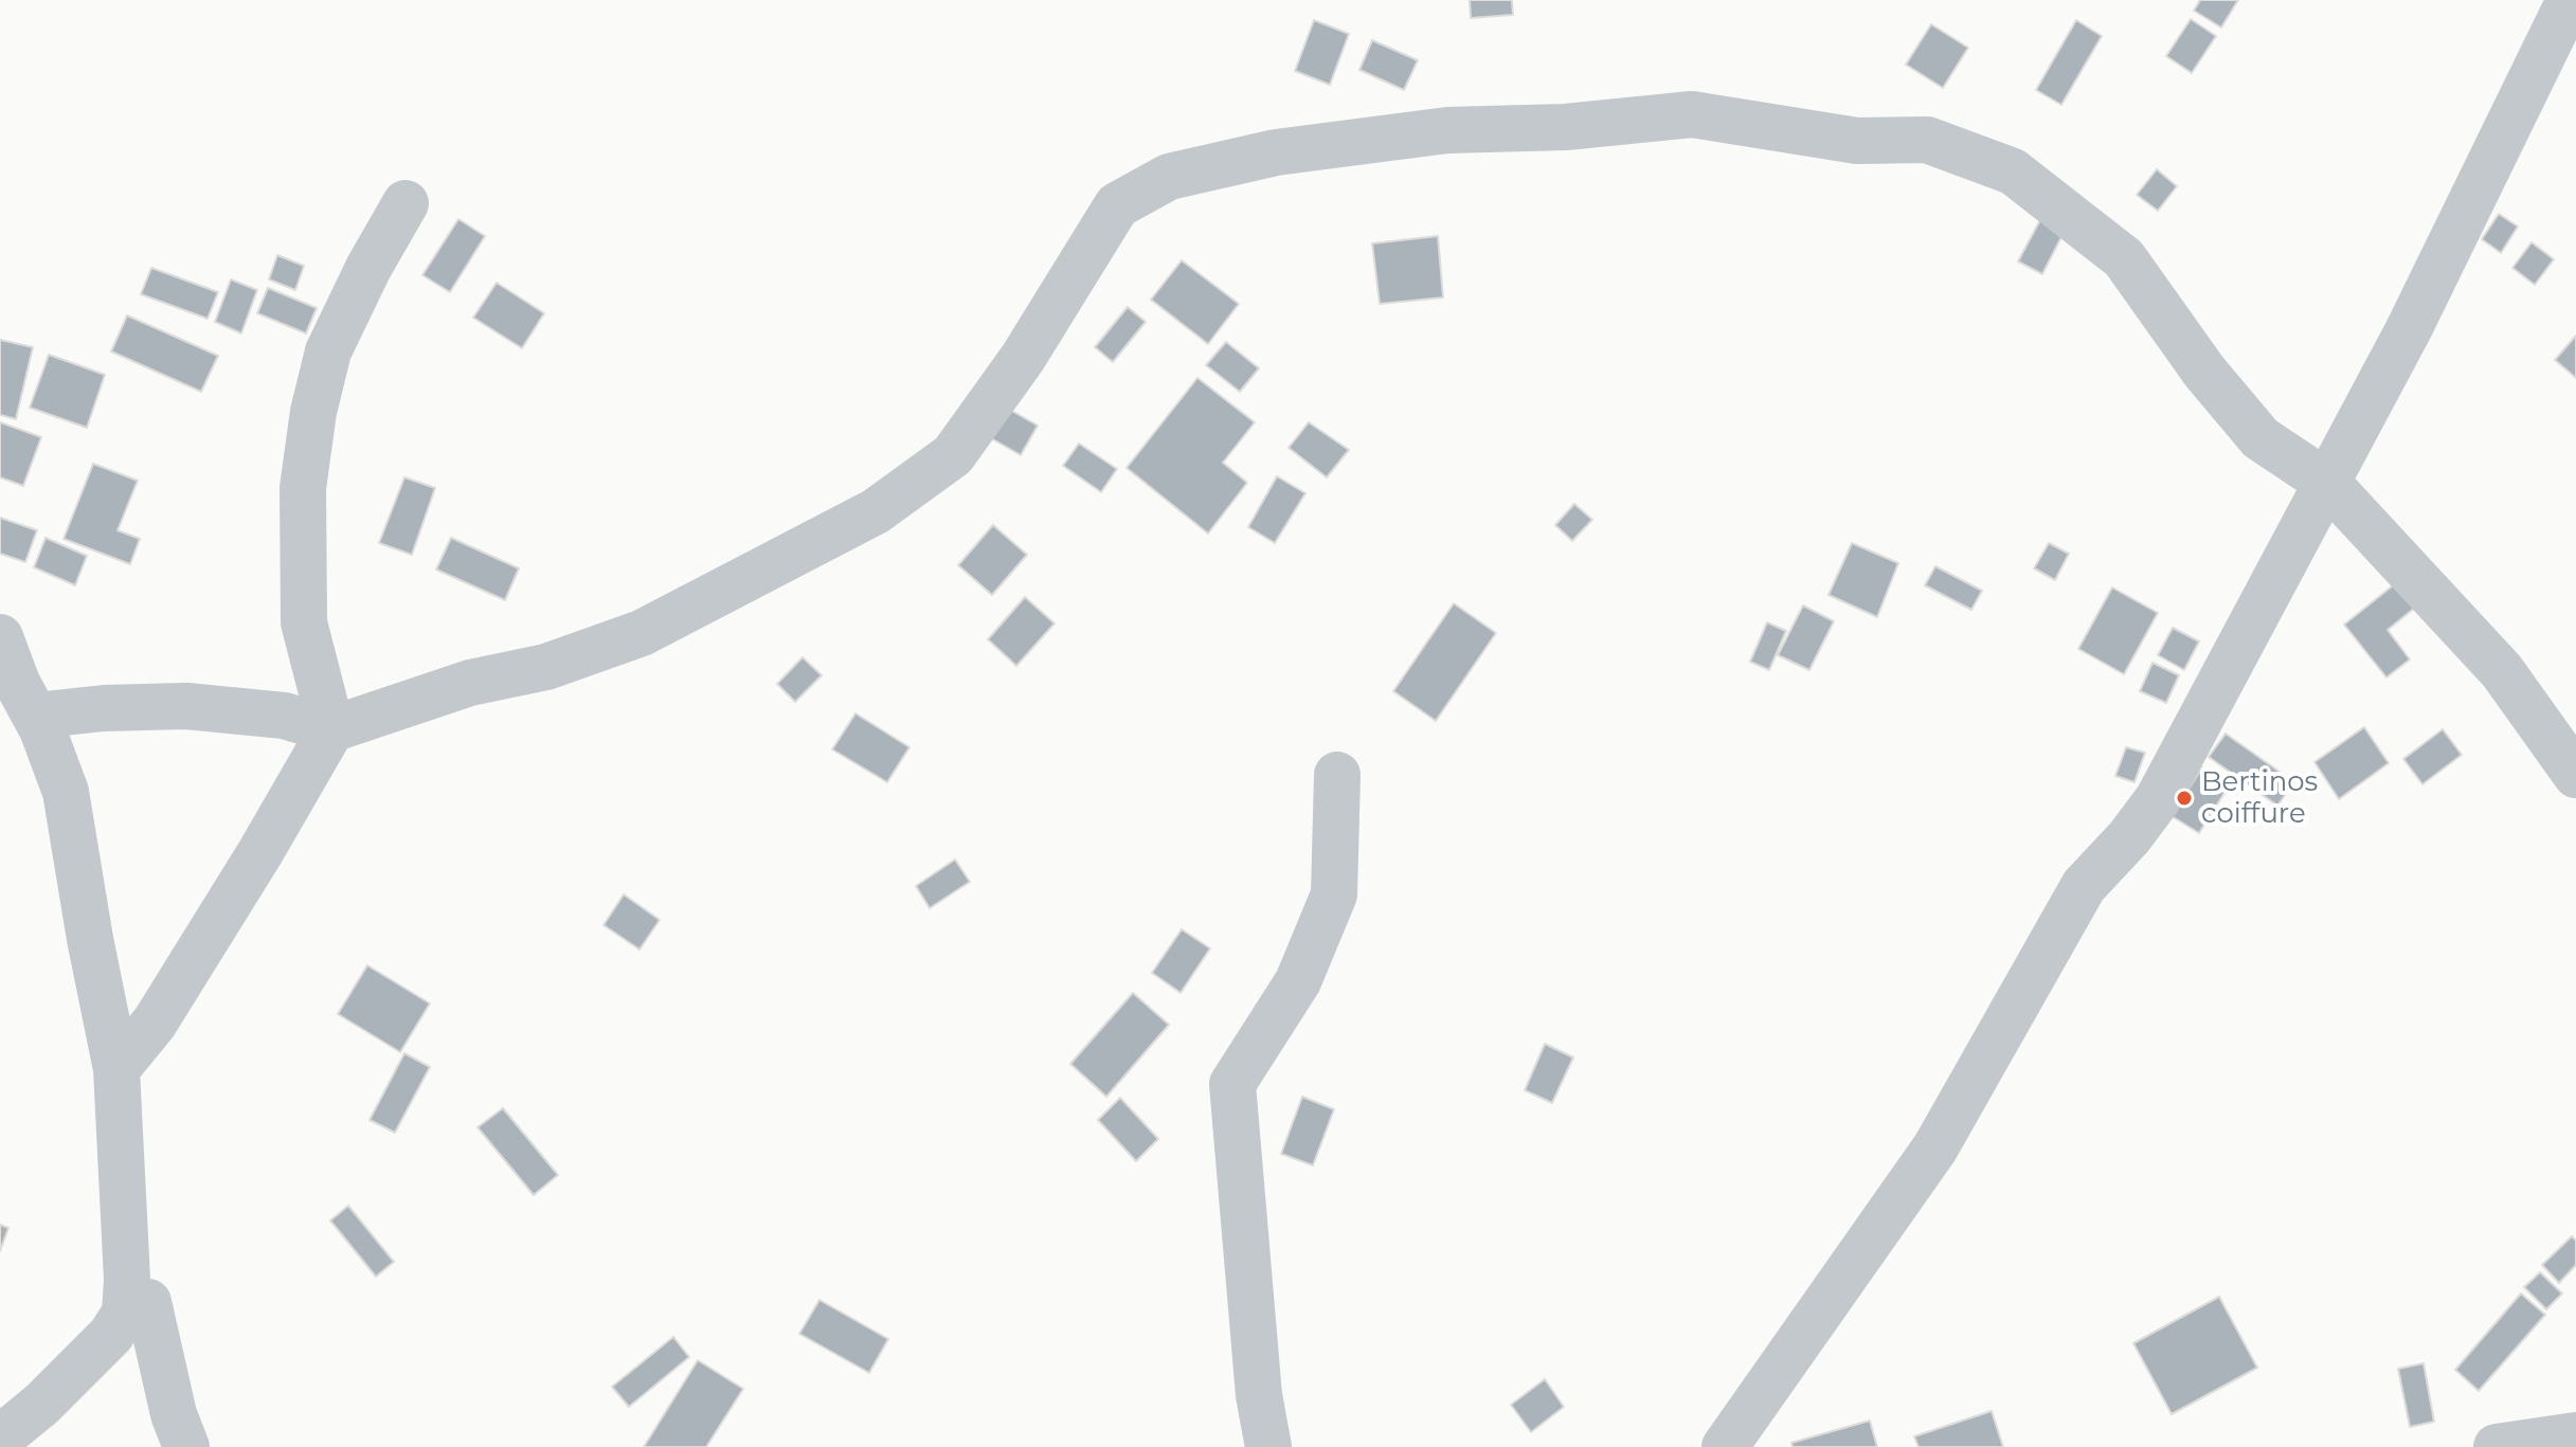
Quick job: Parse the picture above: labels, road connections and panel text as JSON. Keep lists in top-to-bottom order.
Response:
{
  "places": ["Bertinos coiffure"]
}
